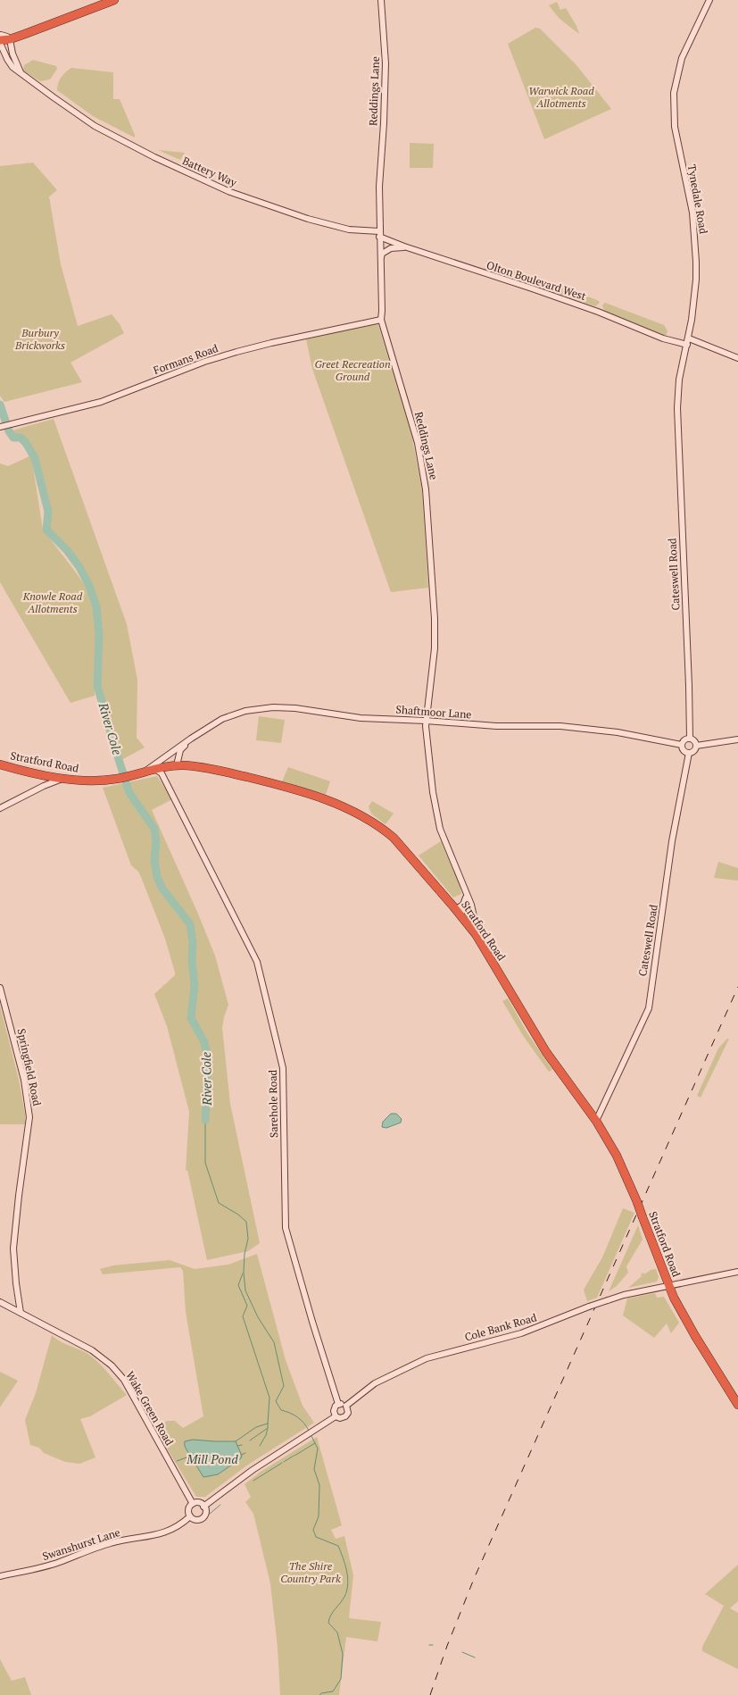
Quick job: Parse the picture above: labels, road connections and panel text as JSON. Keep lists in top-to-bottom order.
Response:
{
  "streets": {
    "highway": ["Stratford Road"],
    "street": [
      "Reddings Lane",
      "Battery Way",
      "Tynedale Road",
      "Olton Boulevard West",
      "Formans Road",
      "Cateswell Road",
      "Shaftmoor Lane",
      "Springfield Road",
      "Sarehole Road",
      "Cole Bank Road",
      "Wake Green Road",
      "Swanshurst Lane"
    ]
  },
  "crossings": [
    ["Reddings Lane", "Battery Way"],
    ["Reddings Lane", "Olton Boulevard West"],
    ["Reddings Lane", "Formans Road"],
    ["Reddings Lane", "Shaftmoor Lane"],
    ["Reddings Lane", "Stratford Road"],
    ["Battery Way", "Olton Boulevard West"],
    ["Tynedale Road", "Olton Boulevard West"],
    ["Tynedale Road", "Cateswell Road"],
    ["Cateswell Road", "Shaftmoor Lane"],
    ["Cateswell Road", "Stratford Road"],
    ["Shaftmoor Lane", "Stratford Road"],
    ["Stratford Road", "Sarehole Road"],
    ["Stratford Road", "Cole Bank Road"],
    ["Springfield Road", "Wake Green Road"],
    ["Sarehole Road", "Cole Bank Road"],
    ["Cole Bank Road", "Wake Green Road"],
    ["Cole Bank Road", "Swanshurst Lane"],
    ["Wake Green Road", "Swanshurst Lane"]
  ],
  "water": ["River Cole", "Mill Pond"],
  "parks": [
    "Warwick Road Allotments",
    "Burbury Brickworks",
    "Greet Recreation Ground",
    "Knowle Road Allotments",
    "The Shire Country Park"
  ]
}
